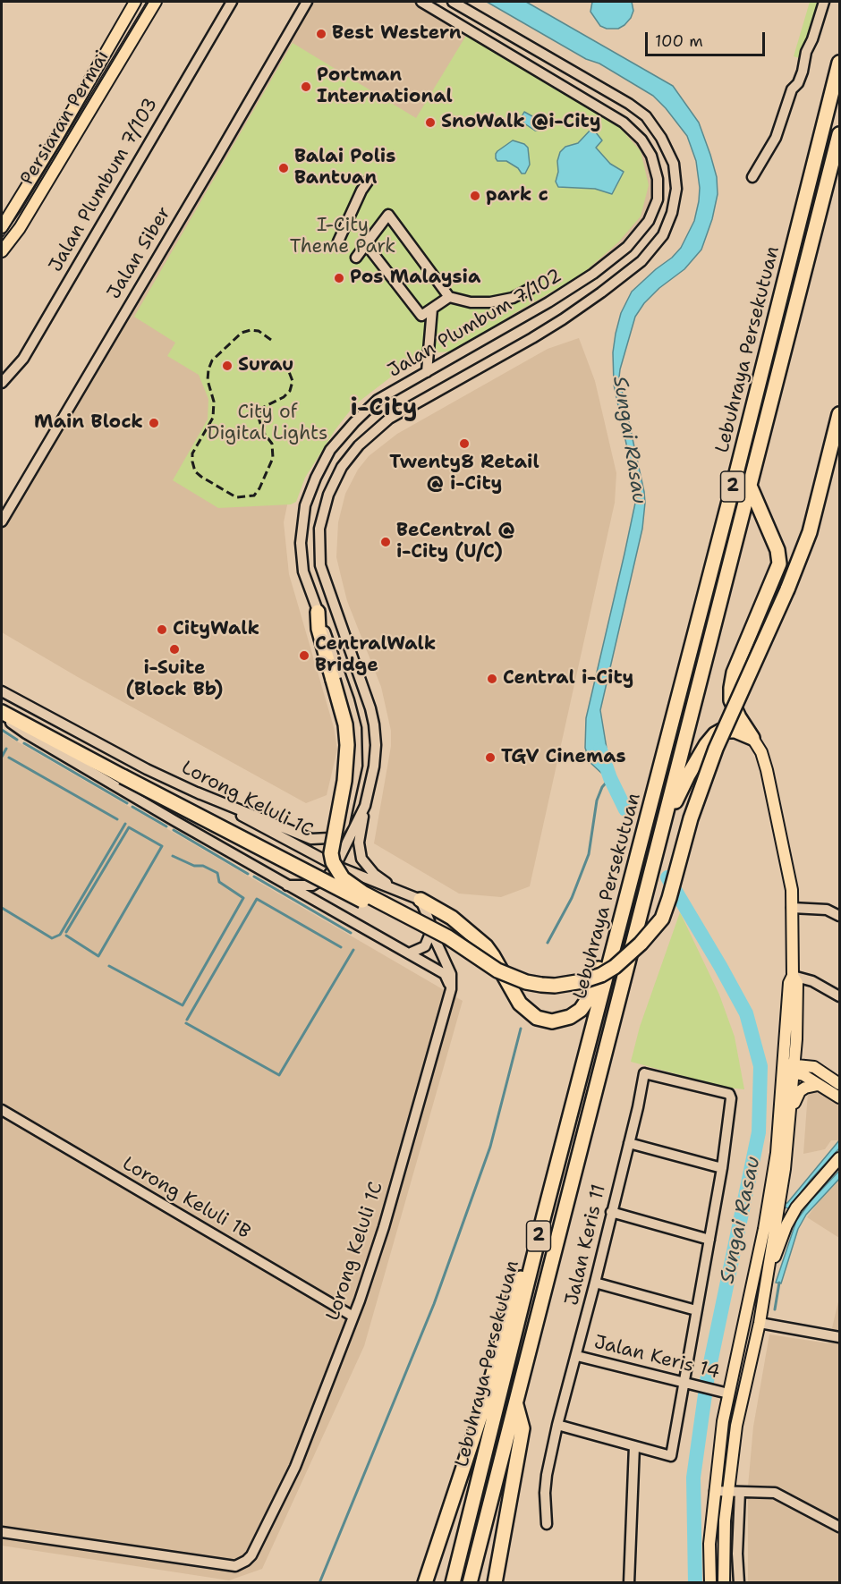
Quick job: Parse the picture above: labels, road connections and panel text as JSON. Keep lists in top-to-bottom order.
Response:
{
  "streets": {
    "highway": ["Lebuhraya Persekutuan", "2"],
    "main road": ["Persiaran Permai"],
    "street": [
      "Jalan Plumbum 7/103",
      "Jalan Siber",
      "Jalan Plumbum 7/102",
      "Lorong Keluli 1C",
      "Lorong Keluli 1B",
      "Jalan Keris 11",
      "Jalan Keris 14"
    ]
  },
  "crossings": [
    ["Jalan Plumbum 7/102", "Lorong Keluli 1C"],
    ["Lorong Keluli 1C", "Lorong Keluli 1B"],
    ["Jalan Keris 11", "Jalan Keris 14"]
  ],
  "districts": ["i-City"],
  "water": ["Sungai Rasau"],
  "parks": ["I-City Theme Park", "City of Digital Lights"],
  "places": [
    "Best Western",
    "Portman International",
    "SnoWalk @i-City",
    "Balai Polis Bantuan",
    "park c",
    "Pos Malaysia",
    "Surau",
    "Main Block",
    "Twenty8 Retail @ i-City",
    "BeCentral @ i-City (U/C)",
    "CityWalk",
    "i-Suite (Block Bb)",
    "CentralWalk Bridge",
    "Central i-City",
    "TGV Cinemas"
  ],
  "scale_bar": "100 m"
}
